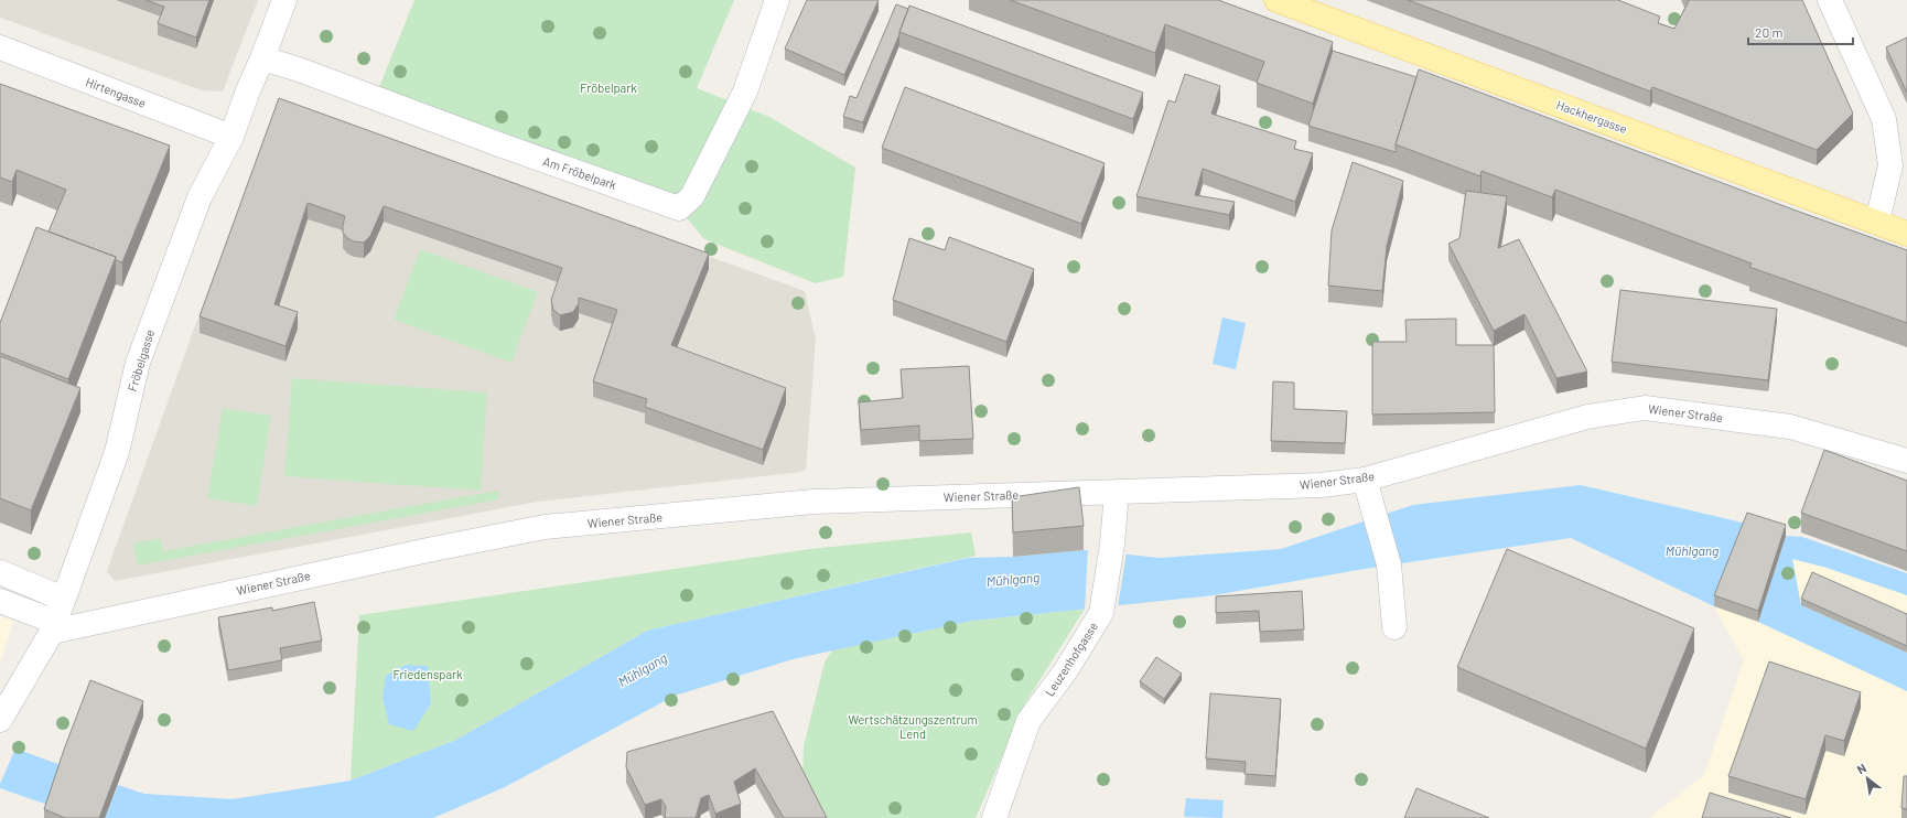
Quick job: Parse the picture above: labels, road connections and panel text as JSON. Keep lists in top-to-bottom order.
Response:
{
  "streets": {
    "main road": ["Hackhergasse"],
    "street": [
      "Hirtengasse",
      "Am Fröbelpark",
      "Fröbelgasse",
      "Wiener Straße",
      "Leuzenhofgasse"
    ]
  },
  "crossings": [
    ["Hirtengasse", "Fröbelgasse"],
    ["Am Fröbelpark", "Fröbelgasse"],
    ["Fröbelgasse", "Wiener Straße"],
    ["Wiener Straße", "Leuzenhofgasse"]
  ],
  "water": ["Mühlgang"],
  "parks": ["Fröbelpark", "Friedenspark", "Wertschätzungszentrum Lend"],
  "scale_bar": "20 m",
  "north": "top left"
}
